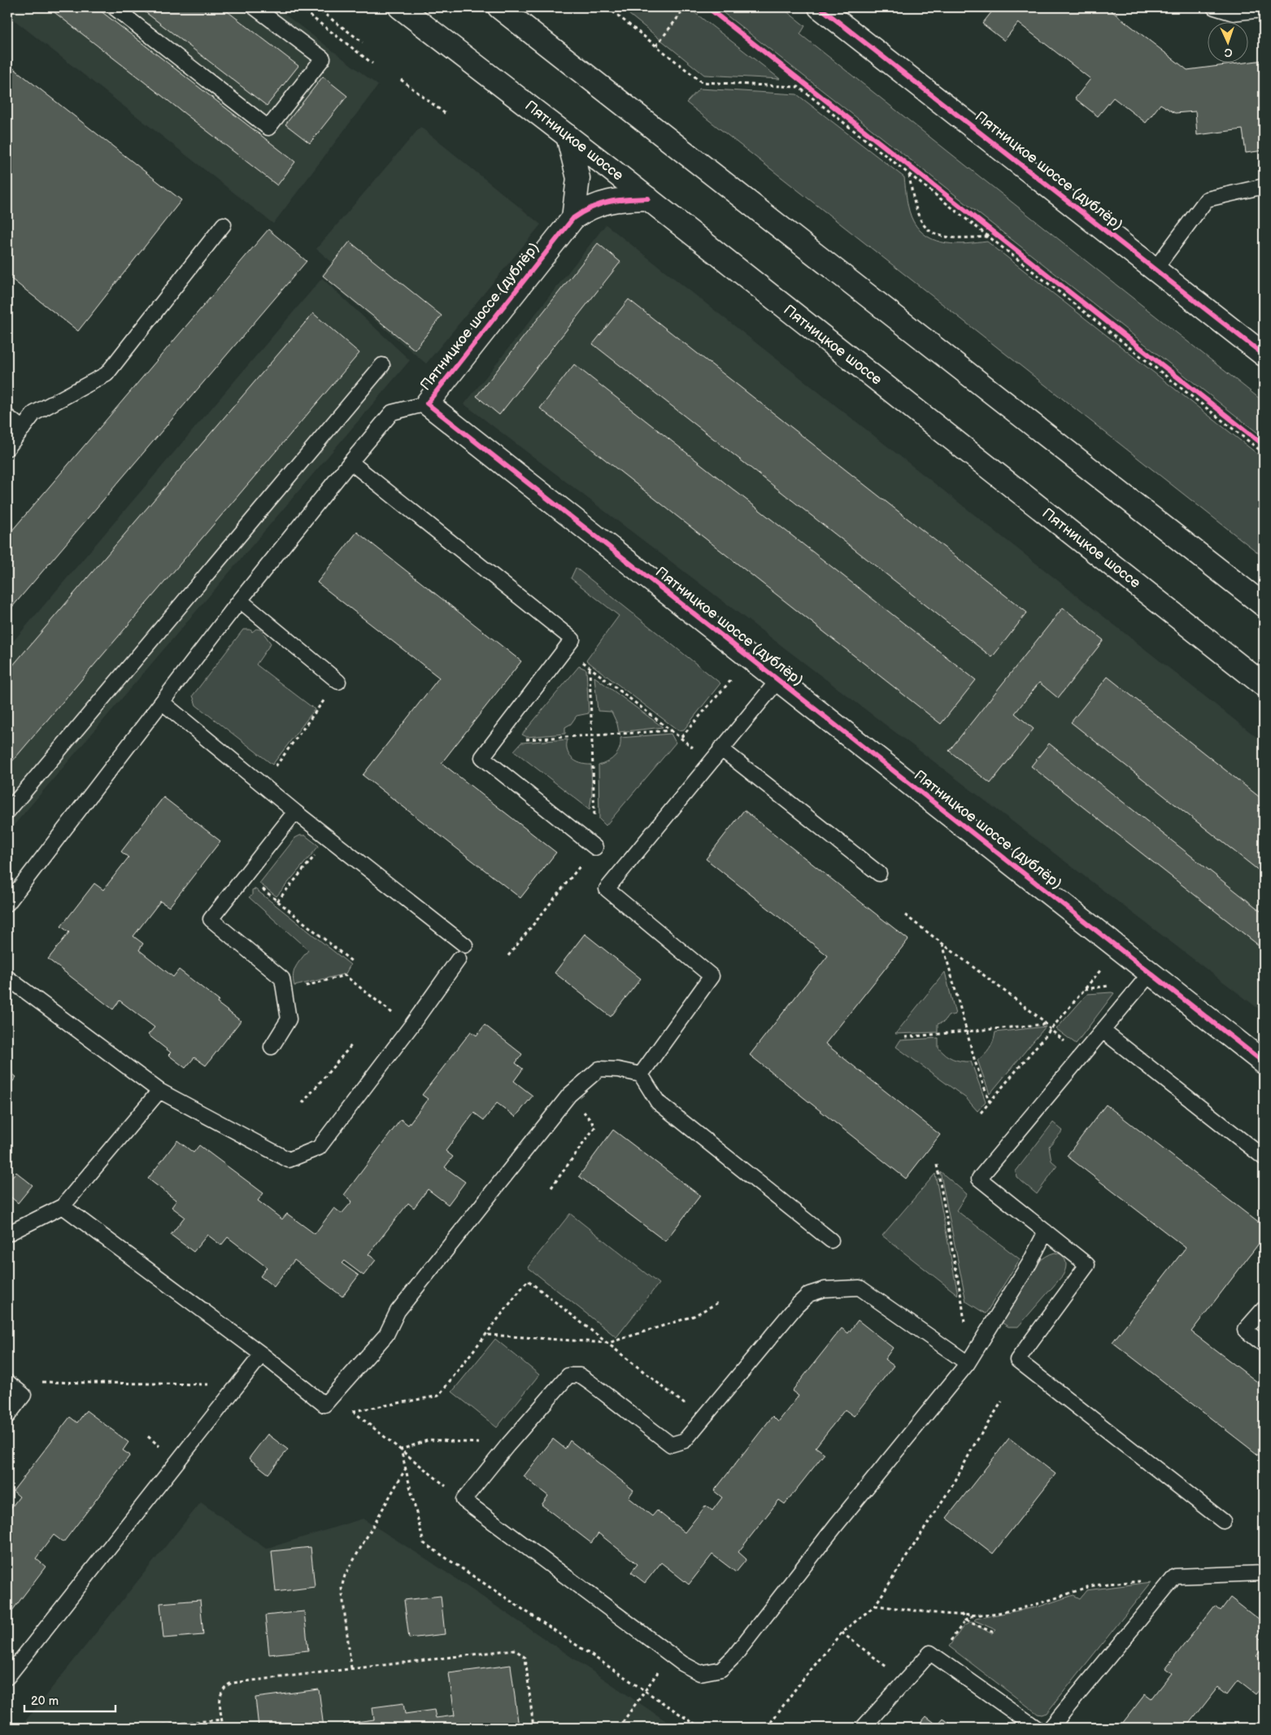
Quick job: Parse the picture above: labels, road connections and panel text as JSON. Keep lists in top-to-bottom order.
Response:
{
  "streets": {
    "main road": ["Пятницкое шоссе", "Пятницкое шоссе (дублёр)"]
  },
  "crossings": [
    ["Пятницкое шоссе", "Пятницкое шоссе (дублёр)"]
  ],
  "scale_bar": "20 m",
  "north": "bottom"
}
